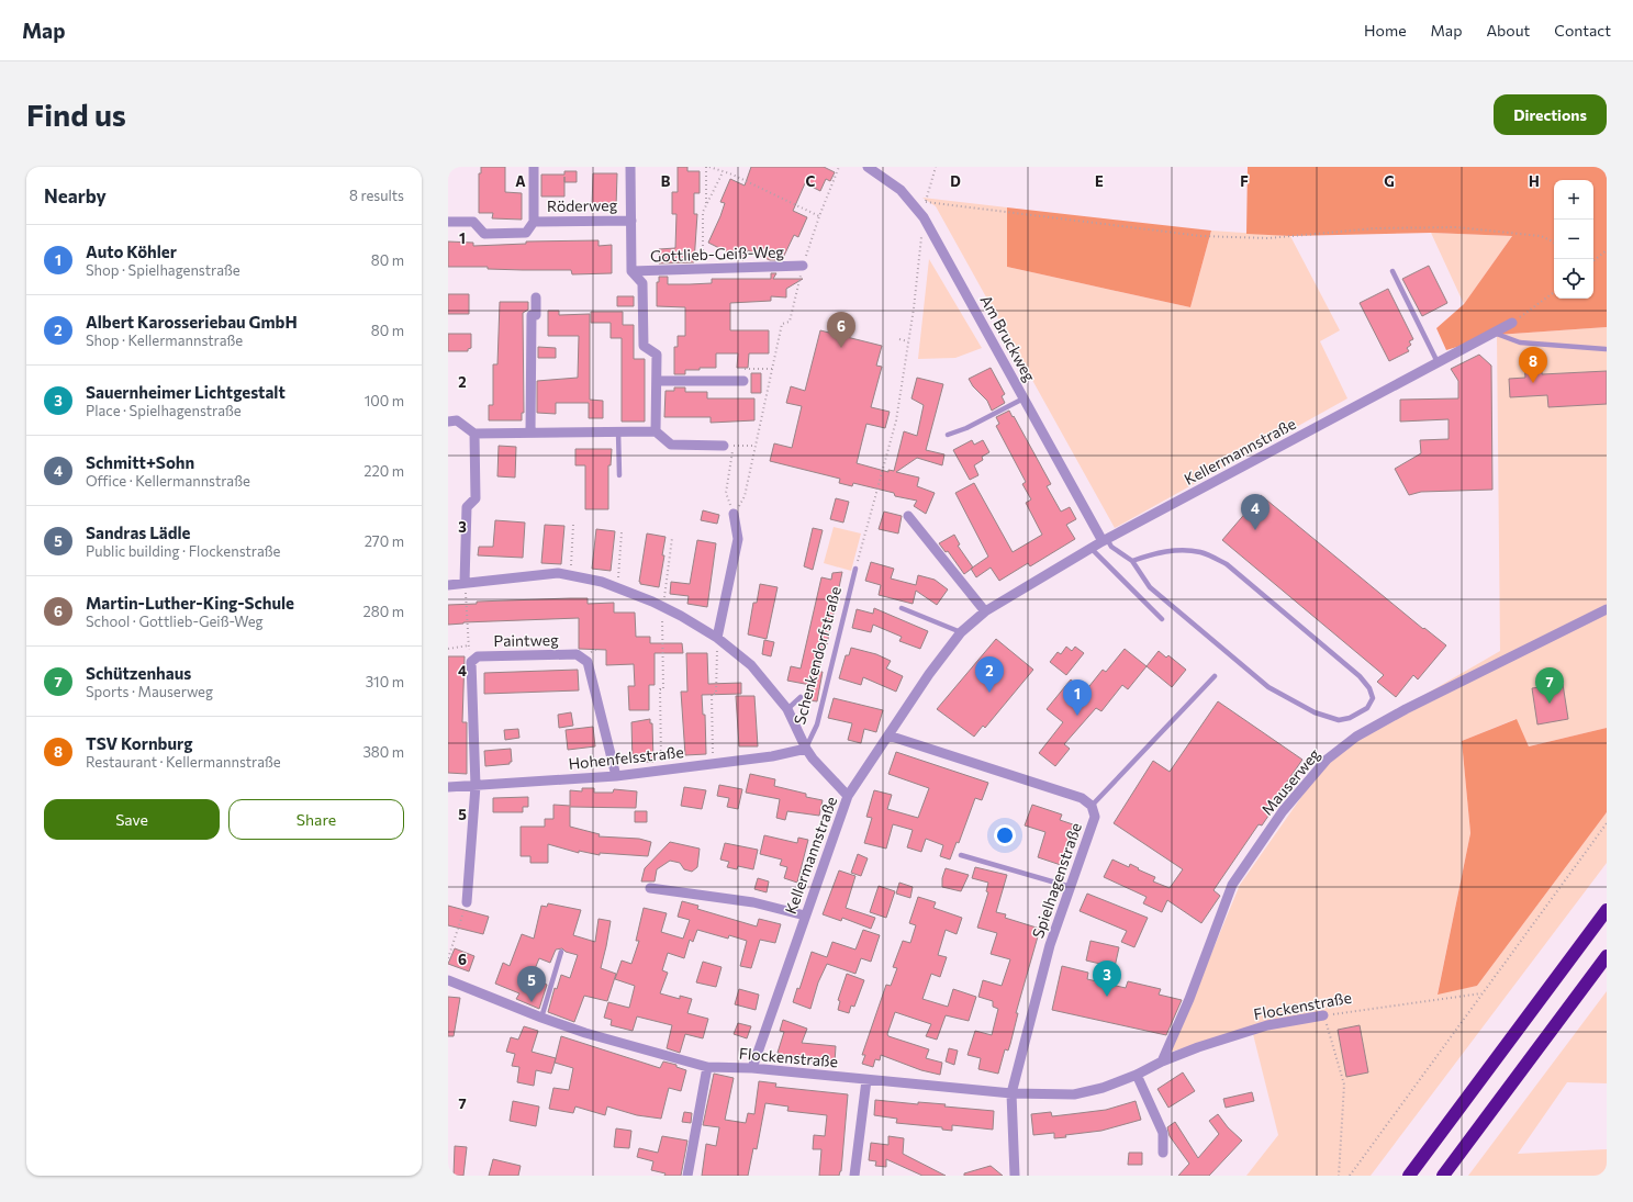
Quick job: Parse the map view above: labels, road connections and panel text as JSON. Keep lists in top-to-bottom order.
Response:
{
  "streets": {
    "street": [
      "Röderweg",
      "Gottlieb-Geiß-Weg",
      "Am Bruckweg",
      "Kellermannstraße",
      "Paintweg",
      "Schenkendorfstraße",
      "Hohenfelsstraße",
      "Mauserweg",
      "Spielhagenstraße",
      "Flockenstraße"
    ]
  },
  "crossings": [
    ["Röderweg", "Gottlieb-Geiß-Weg"],
    ["Am Bruckweg", "Kellermannstraße"],
    ["Kellermannstraße", "Schenkendorfstraße"],
    ["Kellermannstraße", "Spielhagenstraße"],
    ["Kellermannstraße", "Flockenstraße"],
    ["Paintweg", "Hohenfelsstraße"],
    ["Schenkendorfstraße", "Hohenfelsstraße"],
    ["Mauserweg", "Flockenstraße"],
    ["Spielhagenstraße", "Flockenstraße"]
  ],
  "page": {
    "header": "Map",
    "nav": [
      "Home",
      "Map",
      "About",
      "Contact"
    ],
    "buttons": [
      "Directions",
      ["Save", "Share"]
    ],
    "title": "Find us",
    "heading": ["Nearby", "8 results"],
    "map_buttons": ["+", "−"],
    "list": [
      {
        "mark": "1",
        "name": "Auto Köhler",
        "note": "Shop · Spielhagenstraße",
        "value": "80 m"
      },
      {
        "mark": "2",
        "name": "Albert Karosseriebau GmbH",
        "note": "Shop · Kellermannstraße",
        "value": "80 m"
      },
      {
        "mark": "3",
        "name": "Sauernheimer Lichtgestalt",
        "note": "Place · Spielhagenstraße",
        "value": "100 m"
      },
      {
        "mark": "4",
        "name": "Schmitt+Sohn",
        "note": "Office · Kellermannstraße",
        "value": "220 m"
      },
      {
        "mark": "5",
        "name": "Sandras Lädle",
        "note": "Public building · Flockenstraße",
        "value": "270 m"
      },
      {
        "mark": "6",
        "name": "Martin-Luther-King-Schule",
        "note": "School · Gottlieb-Geiß-Weg",
        "value": "280 m"
      },
      {
        "mark": "7",
        "name": "Schützenhaus",
        "note": "Sports · Mauserweg",
        "value": "310 m"
      },
      {
        "mark": "8",
        "name": "TSV Kornburg",
        "note": "Restaurant · Kellermannstraße",
        "value": "380 m"
      }
    ],
    "pins": [
      "6",
      "8",
      "4",
      "2",
      "7",
      "1",
      "3",
      "5"
    ]
  },
  "grid": {
    "columns": [
      "A",
      "B",
      "C",
      "D",
      "E",
      "F",
      "G",
      "H"
    ],
    "rows": [
      "1",
      "2",
      "3",
      "4",
      "5",
      "6",
      "7"
    ]
  }
}
